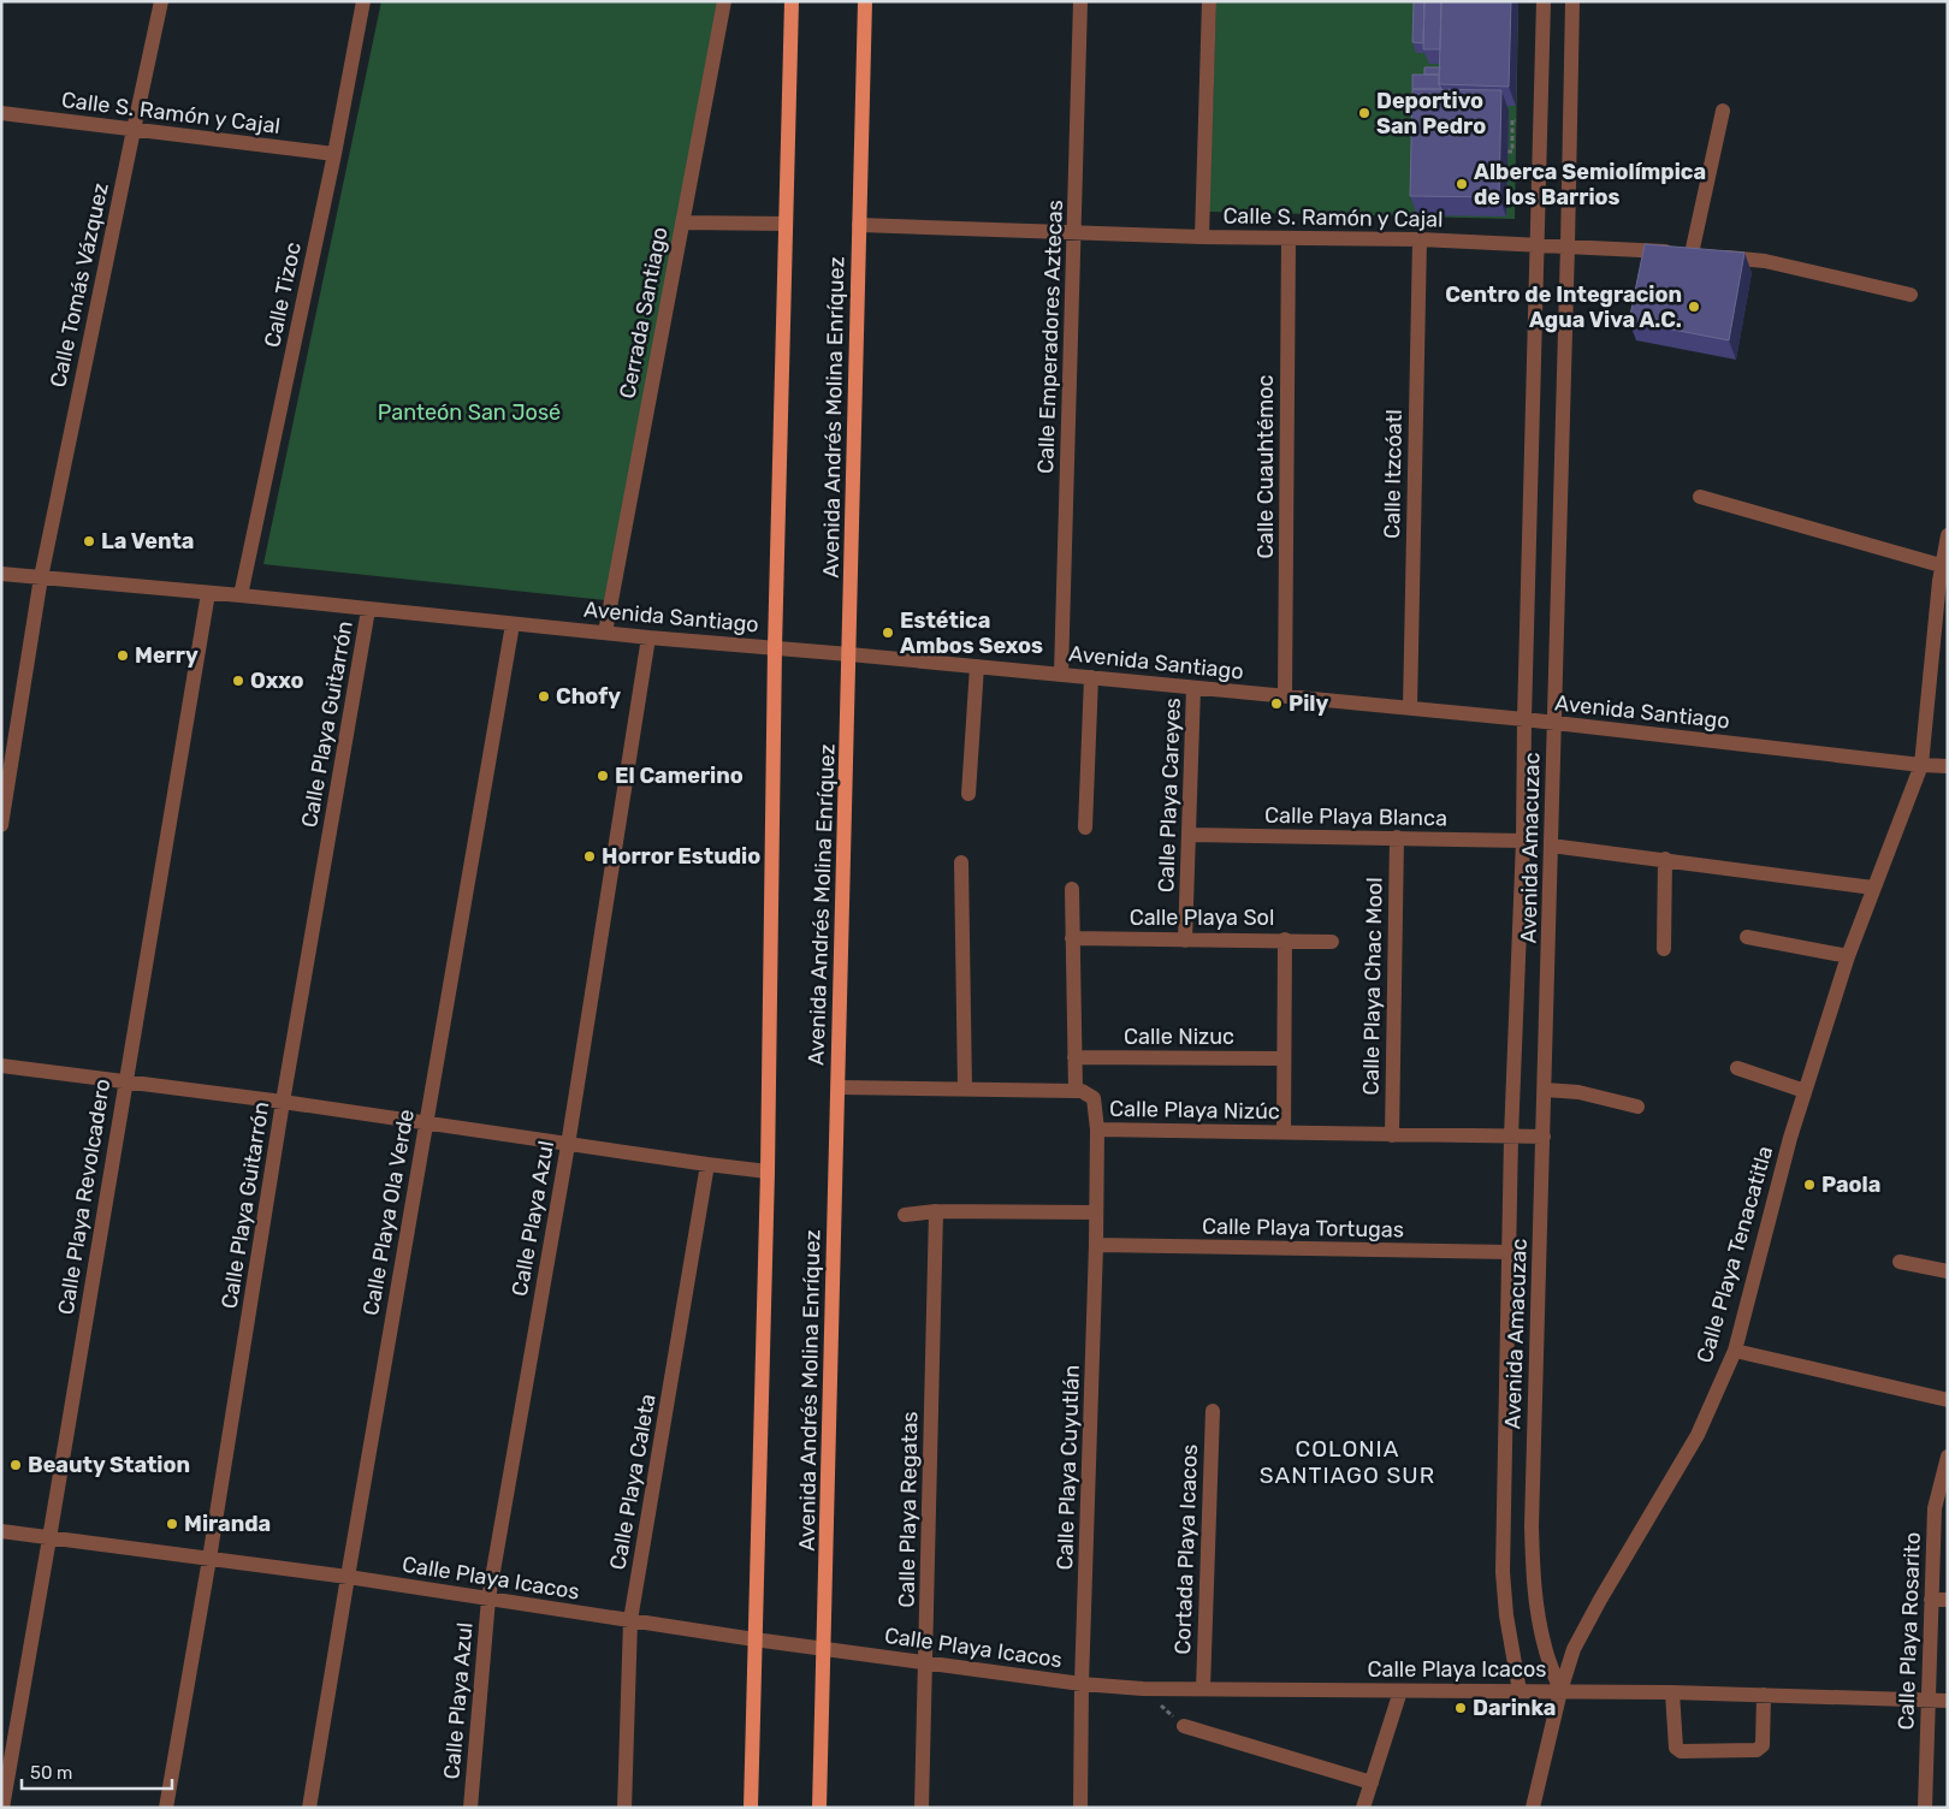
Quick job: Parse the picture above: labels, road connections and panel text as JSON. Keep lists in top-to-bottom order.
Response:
{
  "streets": {
    "main road": ["Avenida Andrés Molina Enríquez"],
    "street": [
      "Calle S. Ramón y Cajal",
      "Calle Tomás Vázquez",
      "Calle Tizoc",
      "Cerrada Santiago",
      "Calle Emperadores Aztecas",
      "Calle Cuauhtémoc",
      "Calle Itzcóatl",
      "Avenida Santiago",
      "Calle Playa Guitarrón",
      "Calle Playa Careyes",
      "Calle Playa Blanca",
      "Avenida Amacuzac",
      "Calle Playa Sol",
      "Calle Playa Chac Mool",
      "Calle Nizuc",
      "Calle Playa Nizúc",
      "Calle Playa Revolcadero",
      "Calle Playa Ola Verde",
      "Calle Playa Azul",
      "Calle Playa Tortugas",
      "Calle Playa Tenacatitla",
      "Calle Playa Cuyutlán",
      "Calle Playa Caleta",
      "Calle Playa Regatas",
      "Cortada Playa Icacos",
      "Calle Playa Icacos",
      "Calle Playa Rosarito"
    ]
  },
  "crossings": [
    ["Calle S. Ramón y Cajal", "Calle Tomás Vázquez"],
    ["Calle S. Ramón y Cajal", "Calle Tizoc"],
    ["Calle S. Ramón y Cajal", "Calle Emperadores Aztecas"],
    ["Calle S. Ramón y Cajal", "Avenida Andrés Molina Enríquez"],
    ["Calle S. Ramón y Cajal", "Calle Cuauhtémoc"],
    ["Calle S. Ramón y Cajal", "Calle Itzcóatl"],
    ["Calle S. Ramón y Cajal", "Avenida Amacuzac"],
    ["Calle Tomás Vázquez", "Avenida Santiago"],
    ["Calle Tizoc", "Avenida Santiago"],
    ["Cerrada Santiago", "Avenida Santiago"],
    ["Calle Emperadores Aztecas", "Avenida Santiago"],
    ["Avenida Andrés Molina Enríquez", "Avenida Santiago"],
    ["Avenida Andrés Molina Enríquez", "Calle Playa Icacos"],
    ["Calle Cuauhtémoc", "Avenida Santiago"],
    ["Calle Itzcóatl", "Avenida Santiago"],
    ["Avenida Santiago", "Calle Playa Guitarrón"],
    ["Avenida Santiago", "Calle Playa Careyes"],
    ["Avenida Santiago", "Avenida Amacuzac"],
    ["Avenida Santiago", "Calle Playa Revolcadero"],
    ["Avenida Santiago", "Calle Playa Ola Verde"],
    ["Avenida Santiago", "Calle Playa Azul"],
    ["Avenida Santiago", "Calle Playa Tenacatitla"],
    ["Calle Playa Guitarrón", "Calle Playa Icacos"],
    ["Calle Playa Careyes", "Calle Playa Blanca"],
    ["Calle Playa Careyes", "Calle Playa Sol"],
    ["Calle Playa Blanca", "Avenida Amacuzac"],
    ["Calle Playa Blanca", "Calle Playa Chac Mool"],
    ["Avenida Amacuzac", "Calle Playa Nizúc"],
    ["Avenida Amacuzac", "Calle Playa Tortugas"],
    ["Avenida Amacuzac", "Calle Playa Tenacatitla"],
    ["Avenida Amacuzac", "Calle Playa Icacos"],
    ["Calle Playa Chac Mool", "Calle Playa Nizúc"],
    ["Calle Playa Nizúc", "Calle Playa Cuyutlán"],
    ["Calle Playa Revolcadero", "Calle Playa Icacos"],
    ["Calle Playa Ola Verde", "Calle Playa Icacos"],
    ["Calle Playa Azul", "Calle Playa Icacos"],
    ["Calle Playa Tortugas", "Calle Playa Cuyutlán"],
    ["Calle Playa Tenacatitla", "Calle Playa Icacos"],
    ["Calle Playa Cuyutlán", "Calle Playa Icacos"],
    ["Calle Playa Caleta", "Calle Playa Icacos"],
    ["Calle Playa Regatas", "Calle Playa Icacos"],
    ["Cortada Playa Icacos", "Calle Playa Icacos"],
    ["Calle Playa Icacos", "Calle Playa Rosarito"]
  ],
  "districts": ["COLONIA SANTIAGO SUR"],
  "parks": ["Panteón San José"],
  "places": [
    "Deportivo San Pedro",
    "Alberca Semiolímpica de los Barrios",
    "Centro de Integracion Agua Viva A.C.",
    "La Venta",
    "Estética Ambos Sexos",
    "Merry",
    "Oxxo",
    "Chofy",
    "Pily",
    "El Camerino",
    "Horror Estudio",
    "Paola",
    "Beauty Station",
    "Miranda",
    "Darinka"
  ],
  "scale_bar": "50 m"
}
